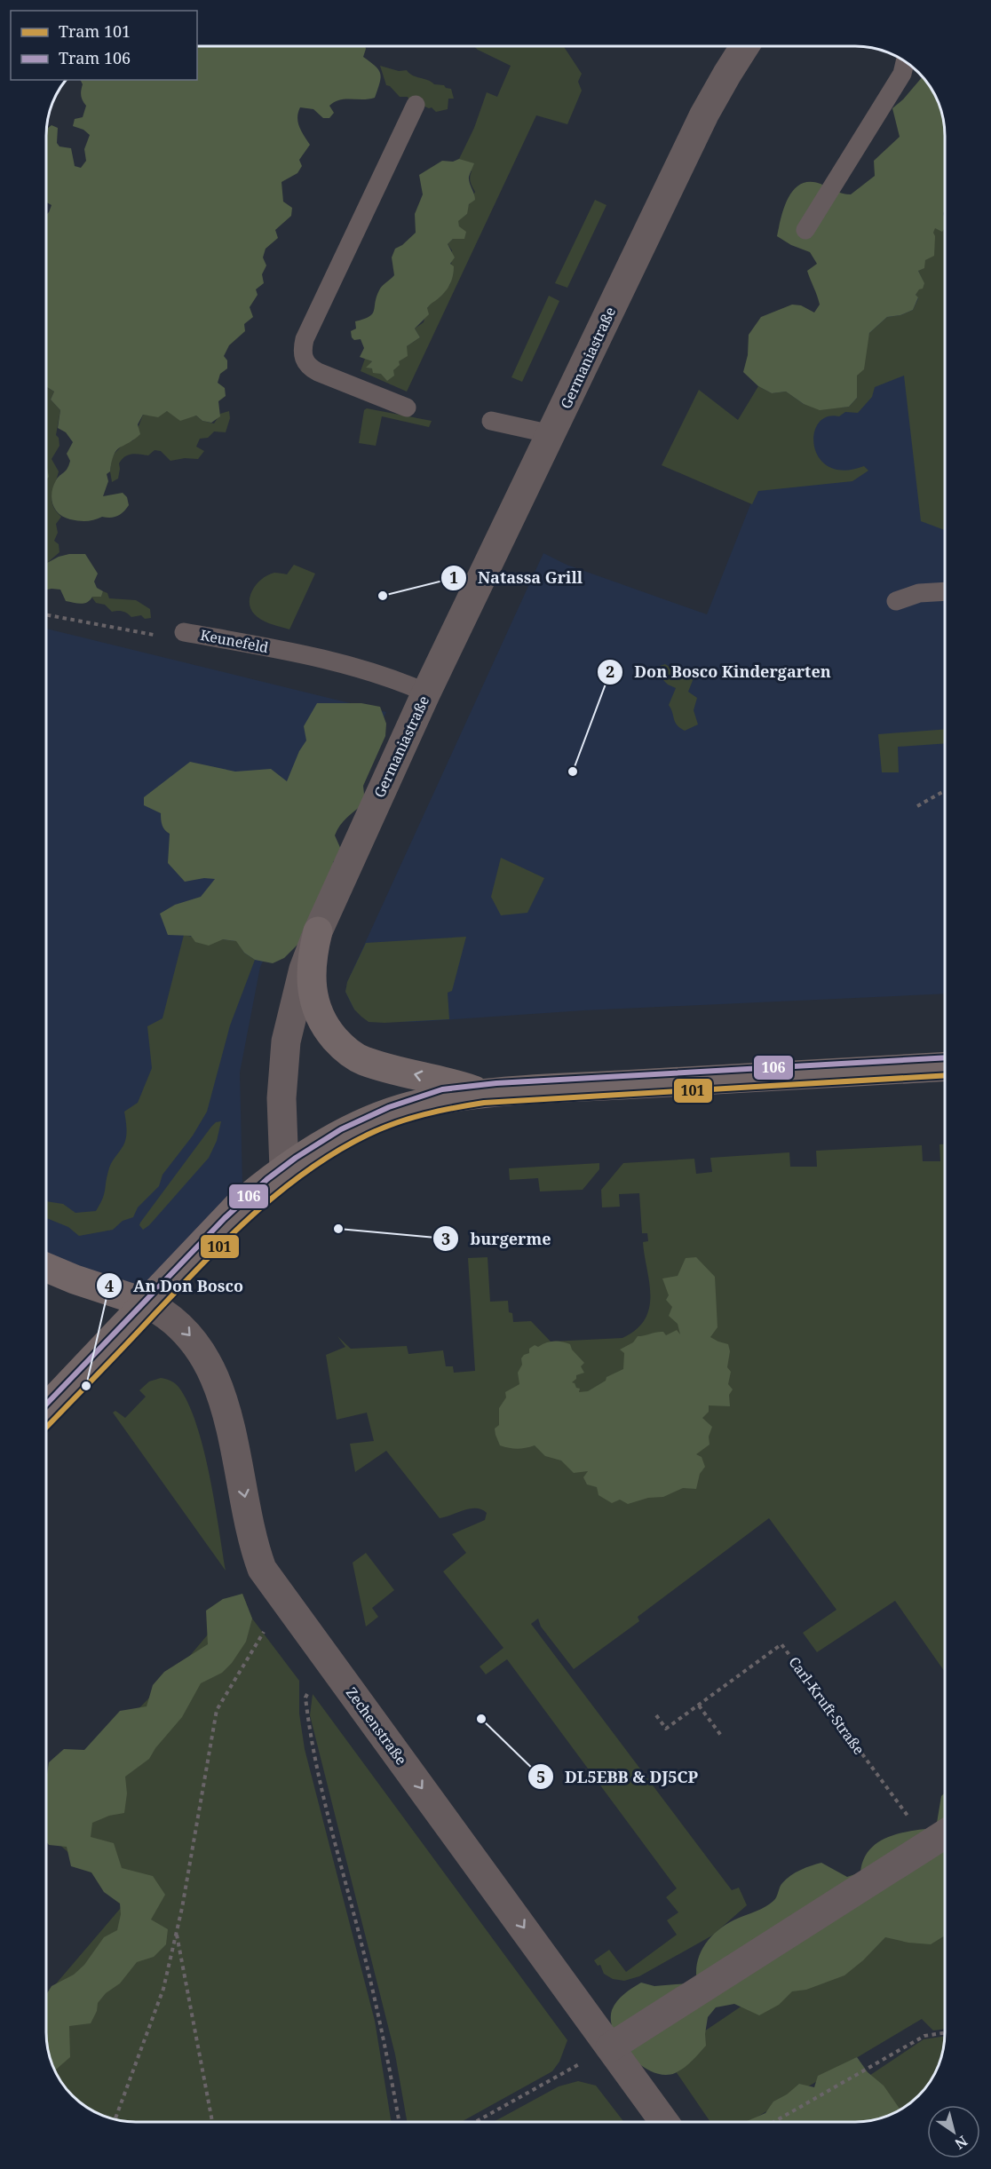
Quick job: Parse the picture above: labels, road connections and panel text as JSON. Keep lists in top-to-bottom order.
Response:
{
  "streets": {
    "street": ["Germaniastraße", "Zechenstraße"],
    "lane": ["Keunefeld"],
    "path": ["Carl-Kruft-Straße"]
  },
  "crossings": [
    ["Germaniastraße", "Keunefeld"]
  ],
  "one_way": ["Zechenstraße"],
  "places": [
    "Natassa Grill",
    "Don Bosco Kindergarten",
    "burgerme",
    "An Don Bosco",
    "DL5EBB & DJ5CP"
  ],
  "lines": ["tram line 106", "tram line 101"],
  "legend": ["Tram 101", "Tram 106"],
  "north": "bottom right"
}
